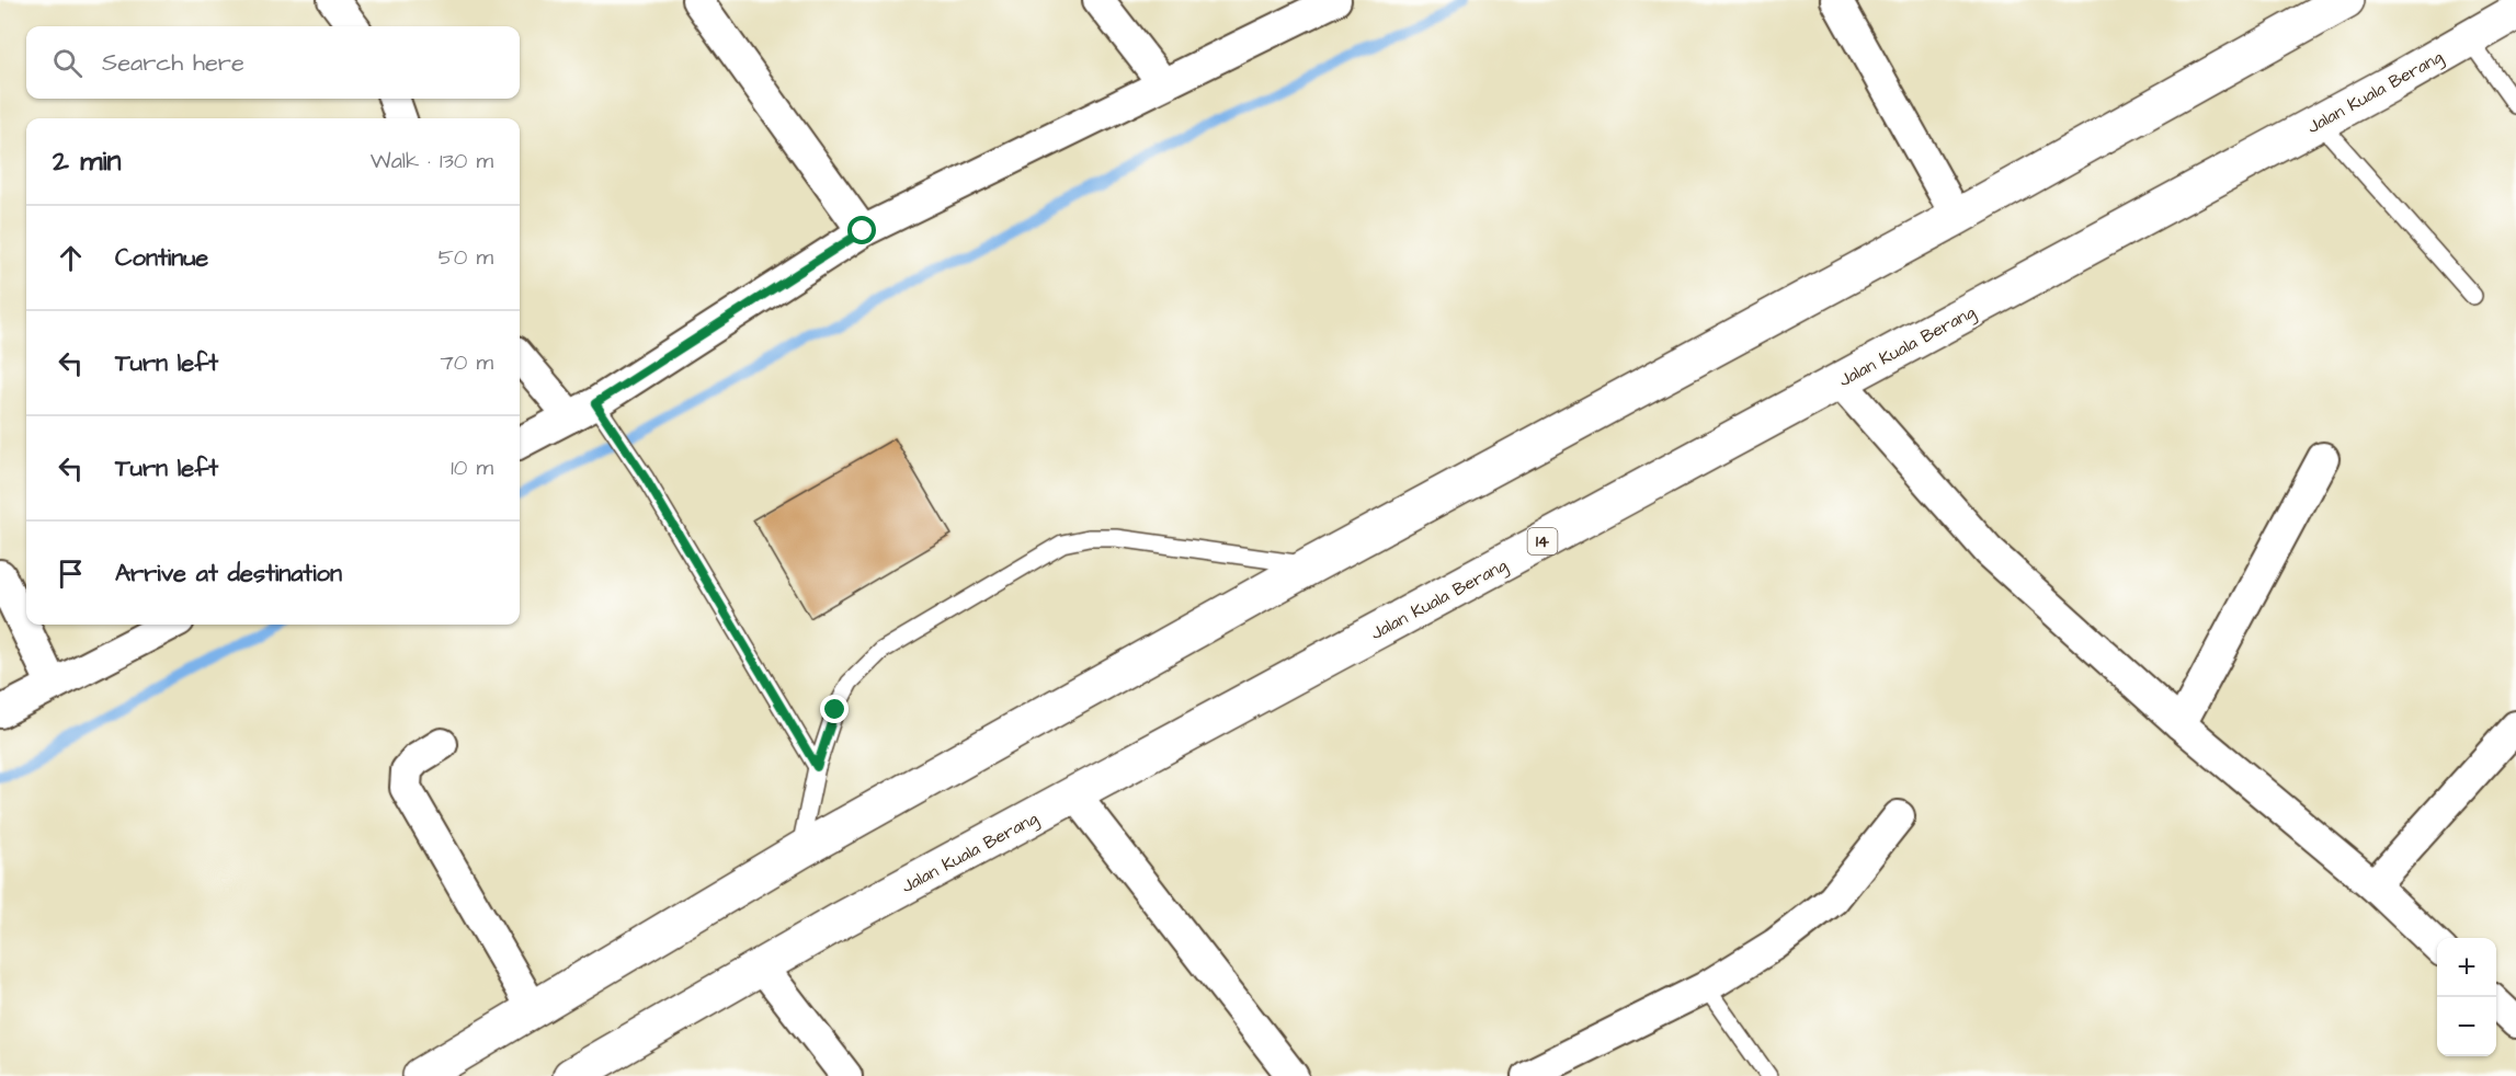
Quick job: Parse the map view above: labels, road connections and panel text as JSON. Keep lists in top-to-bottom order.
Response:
{
  "streets": {
    "highway": ["Jalan Kuala Berang", "14"]
  },
  "page": {
    "search": "Search here",
    "heading": ["2 min", "Walk · 130 m"],
    "list": [
      ["Continue", "50 m"],
      ["Turn left", "70 m"],
      ["Turn left", "10 m"],
      "Arrive at destination"
    ],
    "map_buttons": ["+", "−"]
  }
}
